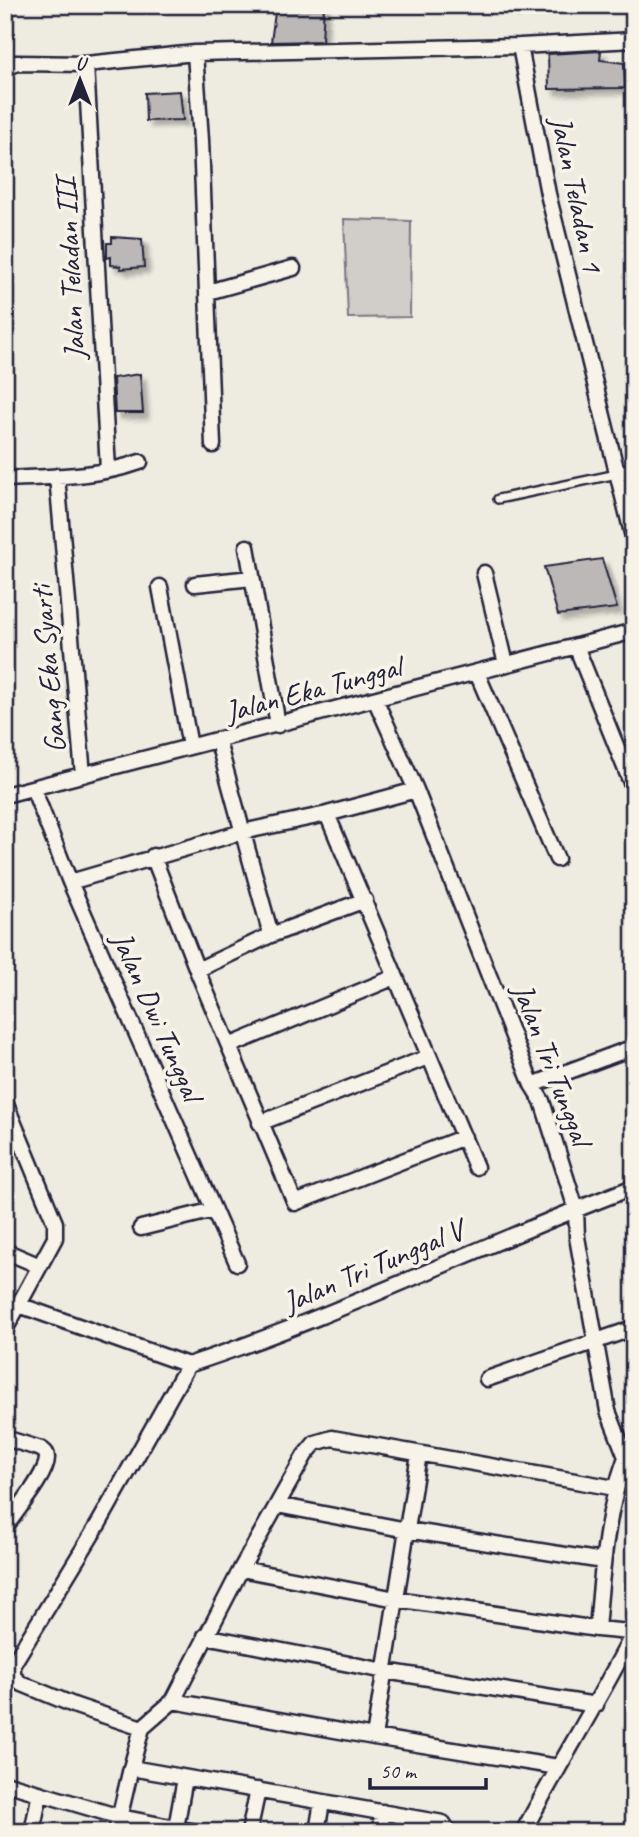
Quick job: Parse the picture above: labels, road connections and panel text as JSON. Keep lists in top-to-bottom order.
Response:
{
  "streets": {
    "street": [
      "Jalan Teladan 1",
      "Jalan Teladan III",
      "Gang Eka Syarti",
      "Jalan Eka Tunggal",
      "Jalan Dwi Tunggal",
      "Jalan Tri Tunggal",
      "Jalan Tri Tunggal V"
    ]
  },
  "crossings": [
    ["Gang Eka Syarti", "Jalan Eka Tunggal"],
    ["Jalan Eka Tunggal", "Jalan Dwi Tunggal"],
    ["Jalan Eka Tunggal", "Jalan Tri Tunggal"],
    ["Jalan Tri Tunggal", "Jalan Tri Tunggal V"]
  ],
  "scale_bar": "50 m",
  "north": "top"
}
